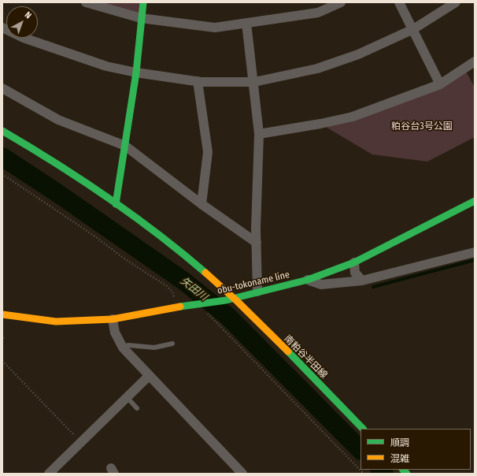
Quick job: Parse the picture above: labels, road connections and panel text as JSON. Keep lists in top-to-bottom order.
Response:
{
  "streets": {
    "main road": ["obu-tokoname line", "南粕谷半田線"]
  },
  "crossings": [
    ["obu-tokoname line", "南粕谷半田線"]
  ],
  "water": ["矢田川"],
  "parks": ["粕谷台3号公園"],
  "legend": ["順調", "混雑"],
  "north": "top right"
}
